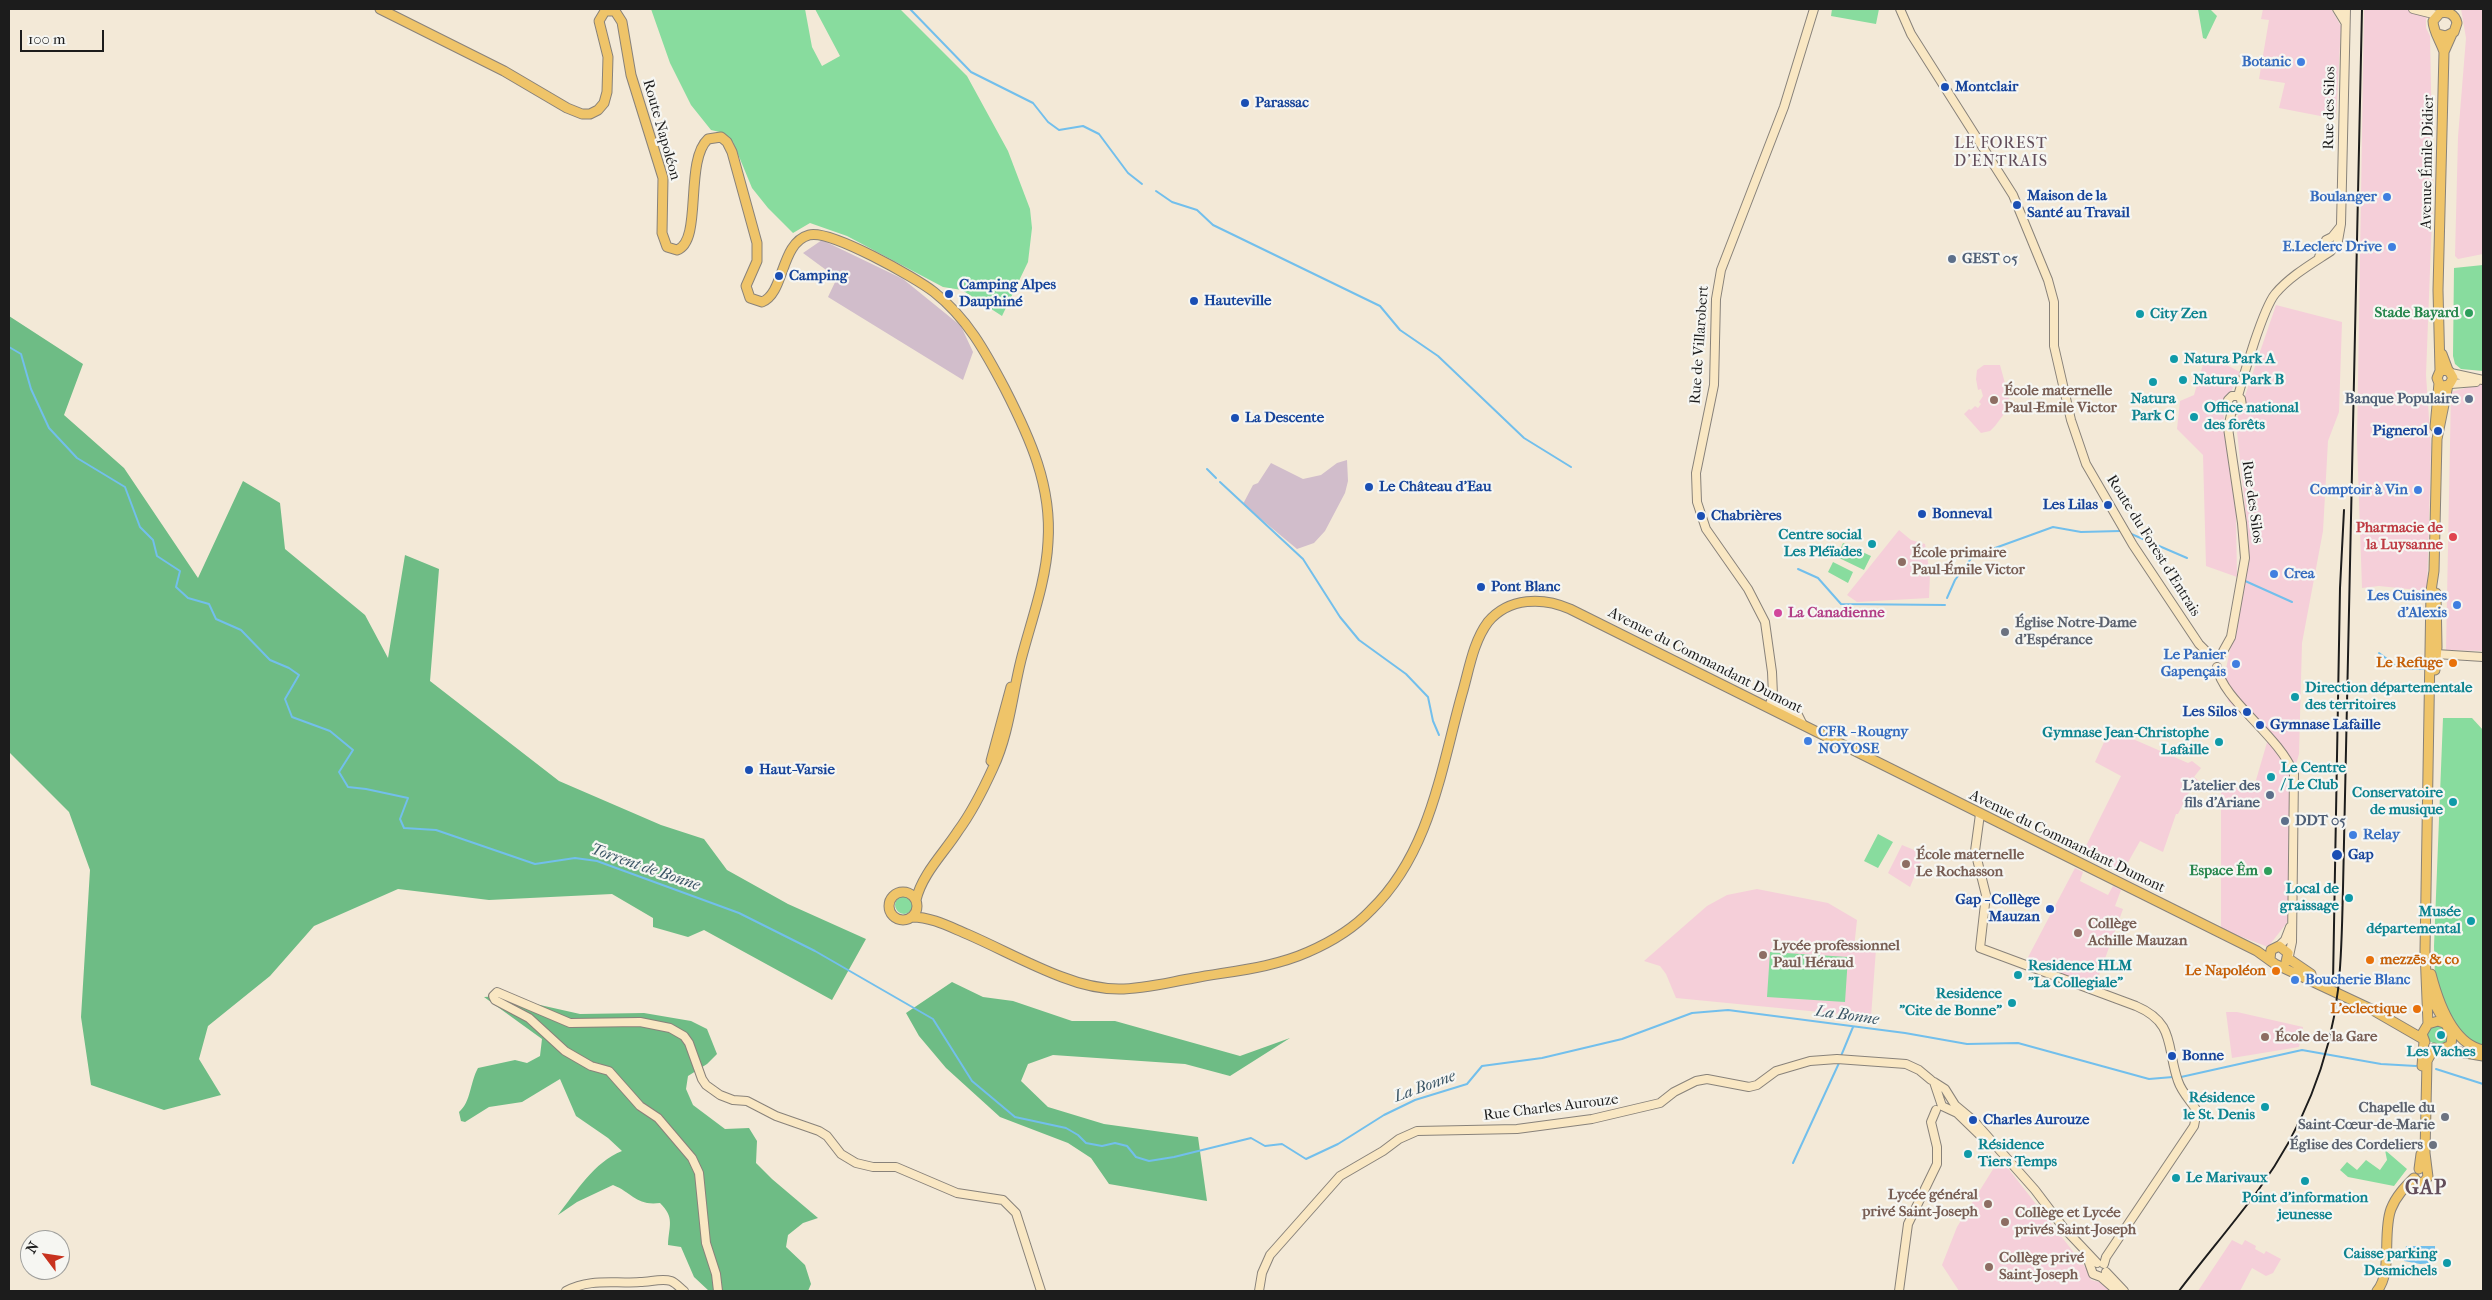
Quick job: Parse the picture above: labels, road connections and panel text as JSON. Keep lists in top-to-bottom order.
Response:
{
  "streets": {
    "main road": ["Route Napoléon", "Avenue Émile Didier", "Avenue du Commandant Dumont"],
    "street": [
      "Rue des Silos",
      "Rue de Villarobert",
      "Route du Forest d'Entrais",
      "Rue Charles Aurouze"
    ]
  },
  "crossings": [
    ["Rue des Silos", "Route du Forest d'Entrais"],
    ["Rue de Villarobert", "Avenue du Commandant Dumont"]
  ],
  "districts": ["LE FOREST D'ENTRAIS", "GAP"],
  "water": ["Torrent de Bonne", "La Bonne"],
  "places": [
    "Botanic",
    "Montclair",
    "Parassac",
    "Boulanger",
    "Maison de la Santé au Travail",
    "E.Leclerc Drive",
    "GEST 05",
    "Camping",
    "Camping Alpes Dauphiné",
    "Hauteville",
    "Stade Bayard",
    "City Zen",
    "Natura Park A",
    "Natura Park B",
    "Natura Park C",
    "Banque Populaire",
    "École maternelle Paul-Emile Victor",
    "Office national des forêts",
    "La Descente",
    "Pignerol",
    "Le Château d'Eau",
    "Comptoir à Vin",
    "Les Lilas",
    "Bonneval",
    "Chabrières",
    "Pharmacie de la Luysanne",
    "Centre social Les Pléïades",
    "École primaire Paul-Émile Victor",
    "Crea",
    "Pont Blanc",
    "Les Cuisines d'Alexis",
    "La Canadienne",
    "Église Notre-Dame d'Espérance",
    "Le Refuge",
    "Le Panier Gapençais",
    "Direction départementale des territoires",
    "Les Silos",
    "Gymnase Lafaille",
    "CFR - Rougny NOYOSE",
    "Gymnase Jean-Christophe Lafaille",
    "Haut-Varsie",
    "Le Centre / Le Club",
    "L'atelier des fils d'Ariane",
    "Conservatoire de musique",
    "DDT 05",
    "Relay",
    "Gap",
    "École maternelle Le Rochasson",
    "Espace Êm",
    "Local de graissage",
    "Gap - Collège Mauzan",
    "Musée départemental",
    "Collège Achille Mauzan",
    "Lycée professionnel Paul Héraud",
    "mezzēs & co",
    "Le Napoléon",
    "Residence HLM \"La Collegiale\"",
    "Boucherie Blanc",
    "Residence \"Cite de Bonne\"",
    "L'eclectique",
    "Les Vaches",
    "École de la Gare",
    "Bonne",
    "Résidence le St. Denis",
    "Chapelle du Saint-Cœur-de-Marie",
    "Charles Aurouze",
    "Église des Cordeliers",
    "Résidence Tiers Temps",
    "Le Marivaux",
    "Point d'information jeunesse",
    "Lycée général privé Saint-Joseph",
    "Collège et Lycée privés Saint-Joseph",
    "Caisse parking Desmichels",
    "Collège privé Saint-Joseph"
  ],
  "scale_bar": "100 m",
  "north": "top left"
}
